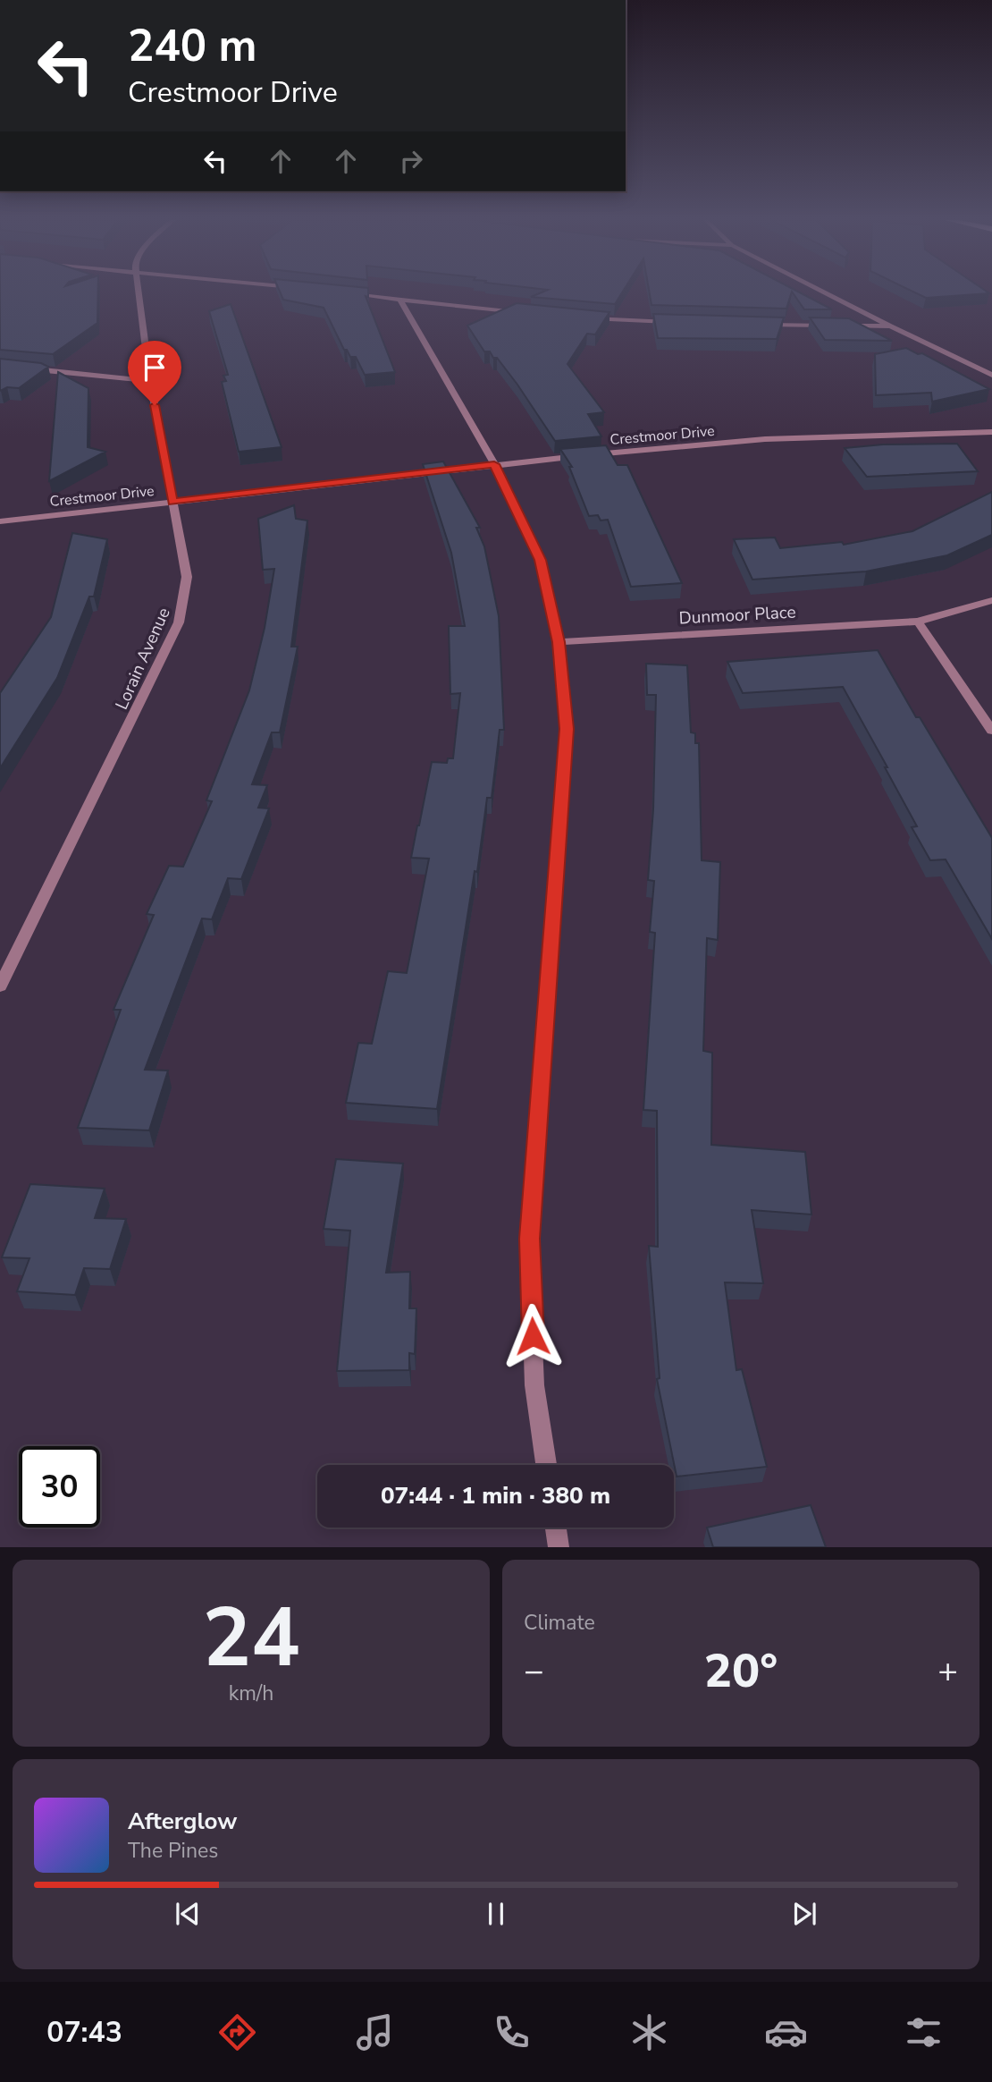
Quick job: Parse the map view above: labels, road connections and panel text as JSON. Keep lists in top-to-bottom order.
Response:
{
  "streets": {
    "street": ["Crestmoor Drive", "Dunmoor Place", "Lorain Avenue"]
  },
  "crossings": [
    ["Crestmoor Drive", "Lorain Avenue"]
  ],
  "page": {
    "turn": ["240 m", "Crestmoor Drive"],
    "limit": "30",
    "trip": "07:44 · 1 min · 380 m",
    "tile": [
      ["24", "km/h"],
      "Climate"
    ],
    "heat": ["−", "20°", "+"],
    "song": ["Afterglow", "The Pines"],
    "tabs": "07:43"
  }
}
